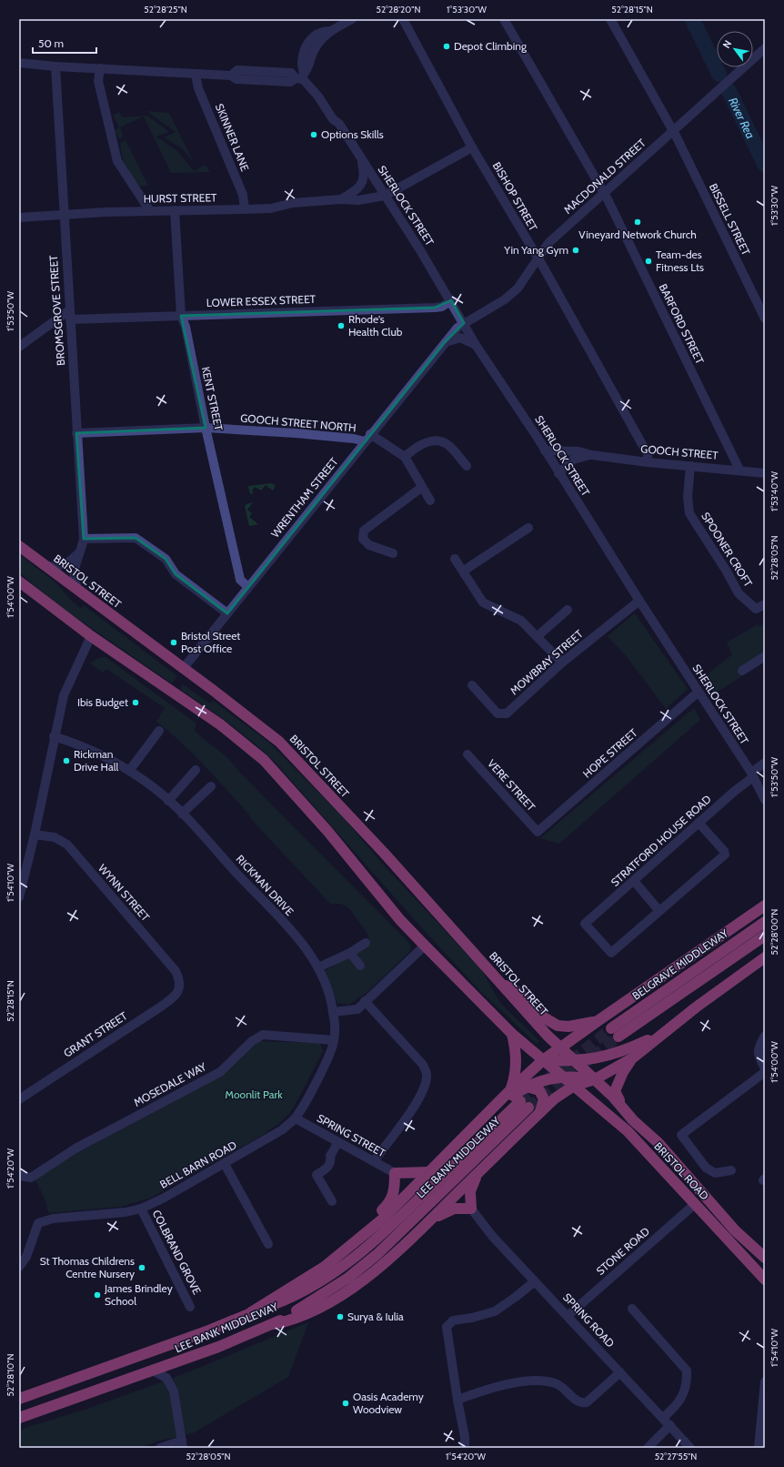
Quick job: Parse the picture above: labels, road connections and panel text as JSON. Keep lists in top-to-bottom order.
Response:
{
  "streets": {
    "highway": [
      "BRISTOL STREET",
      "BELGRAVE MIDDLEWAY",
      "LEE BANK MIDDLEWAY",
      "BRISTOL ROAD"
    ],
    "street": [
      "SKINNER LANE",
      "MACDONALD STREET",
      "BISHOP STREET",
      "HURST STREET",
      "SHERLOCK STREET",
      "BISSELL STREET",
      "LOWER ESSEX STREET",
      "BROMSGROVE STREET",
      "BARFORD STREET",
      "KENT STREET",
      "GOOCH STREET NORTH",
      "GOOCH STREET",
      "WRENTHAM STREET",
      "SPOONER CROFT",
      "MOWBRAY STREET",
      "HOPE STREET",
      "VERE STREET",
      "STRATFORD HOUSE ROAD",
      "RICKMAN DRIVE",
      "WYNN STREET",
      "GRANT STREET",
      "MOSEDALE WAY",
      "SPRING STREET",
      "BELL BARN ROAD",
      "STONE ROAD",
      "COLBRAND GROVE",
      "SPRING ROAD"
    ]
  },
  "crossings": [
    ["SKINNER LANE", "HURST STREET"],
    ["MACDONALD STREET", "BISHOP STREET"],
    ["MACDONALD STREET", "SHERLOCK STREET"],
    ["MACDONALD STREET", "BISSELL STREET"],
    ["MACDONALD STREET", "BARFORD STREET"],
    ["MACDONALD STREET", "WRENTHAM STREET"],
    ["BISHOP STREET", "HURST STREET"],
    ["BISHOP STREET", "GOOCH STREET"],
    ["HURST STREET", "SHERLOCK STREET"],
    ["HURST STREET", "BROMSGROVE STREET"],
    ["HURST STREET", "KENT STREET"],
    ["SHERLOCK STREET", "LOWER ESSEX STREET"],
    ["SHERLOCK STREET", "GOOCH STREET"],
    ["SHERLOCK STREET", "WRENTHAM STREET"],
    ["SHERLOCK STREET", "MOWBRAY STREET"],
    ["SHERLOCK STREET", "HOPE STREET"],
    ["SHERLOCK STREET", "STRATFORD HOUSE ROAD"],
    ["LOWER ESSEX STREET", "BROMSGROVE STREET"],
    ["LOWER ESSEX STREET", "KENT STREET"],
    ["BROMSGROVE STREET", "GOOCH STREET NORTH"],
    ["BROMSGROVE STREET", "BRISTOL STREET"],
    ["BARFORD STREET", "GOOCH STREET"],
    ["KENT STREET", "GOOCH STREET NORTH"],
    ["KENT STREET", "WRENTHAM STREET"],
    ["GOOCH STREET NORTH", "WRENTHAM STREET"],
    ["GOOCH STREET", "SPOONER CROFT"],
    ["WRENTHAM STREET", "BRISTOL STREET"],
    ["BRISTOL STREET", "BRISTOL ROAD"],
    ["HOPE STREET", "VERE STREET"],
    ["RICKMAN DRIVE", "BELL BARN ROAD"],
    ["WYNN STREET", "GRANT STREET"],
    ["MOSEDALE WAY", "BELL BARN ROAD"],
    ["SPRING STREET", "BELL BARN ROAD"],
    ["BELL BARN ROAD", "COLBRAND GROVE"],
    ["BRISTOL ROAD", "STONE ROAD"],
    ["STONE ROAD", "SPRING ROAD"]
  ],
  "water": ["River Rea"],
  "parks": ["Moonlit Park"],
  "places": [
    "Depot Climbing",
    "Options Skills",
    "Vineyard Network Church",
    "Yin Yang Gym",
    "Team-des Fitness Lts",
    "Rhode's Health Club",
    "Bristol Street Post Office",
    "Ibis Budget",
    "Rickman Drive Hall",
    "St Thomas Childrens Centre Nursery",
    "James Brindley School",
    "Surya & Iulia",
    "Oasis Academy Woodview"
  ],
  "scale_bar": "50 m",
  "north": "top left",
  "coordinates": [
    "52°28'25\"N",
    "52°28'20\"N",
    "1°53'30\"W",
    "52°28'15\"N",
    "1°53'50\"W",
    "1°53'40\"W",
    "52°28'05\"N",
    "1°54'00\"W",
    "1°54'10\"W",
    "52°28'00\"N",
    "1°54'20\"W",
    "52°28'10\"N",
    "52°27'55\"N"
  ]
}
